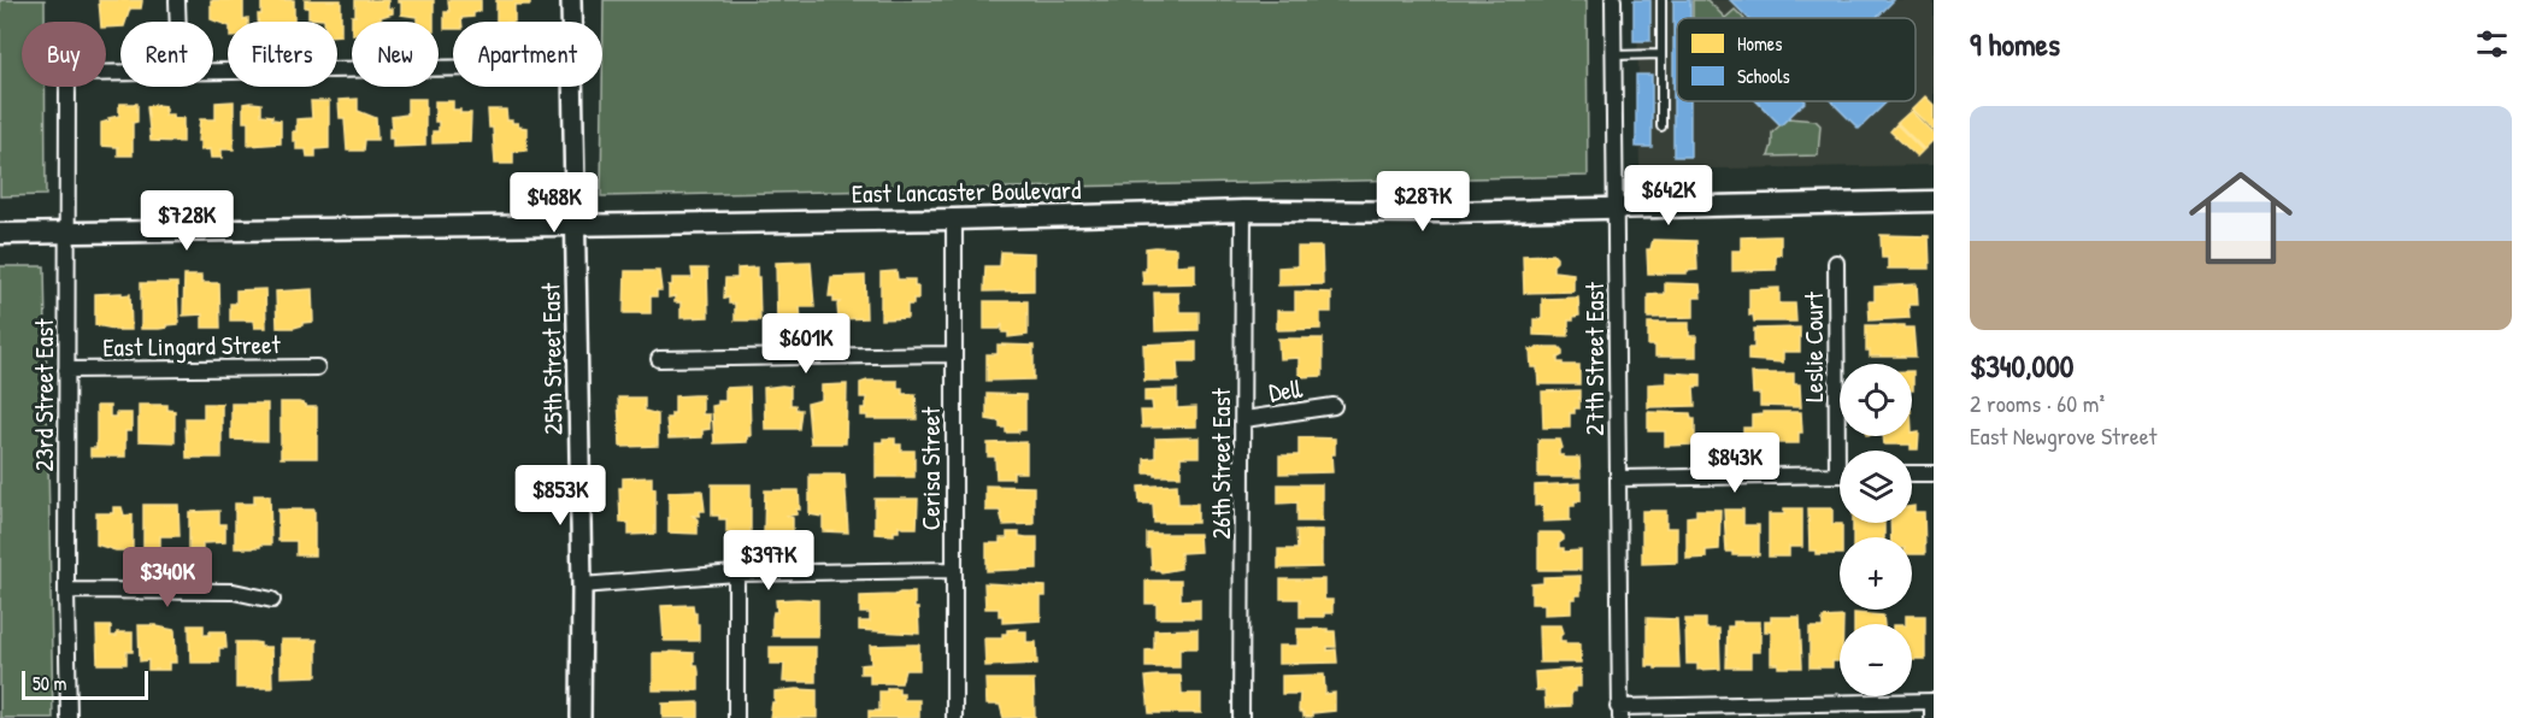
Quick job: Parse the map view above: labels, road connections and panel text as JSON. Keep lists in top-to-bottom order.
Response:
{
  "streets": {
    "main road": ["East Lancaster Boulevard"],
    "street": [
      "East Lingard Street",
      "Leslie Court",
      "25th Street East",
      "27th Street East",
      "Dell",
      "23rd Street East",
      "26th Street East",
      "Cerisa Street"
    ]
  },
  "crossings": [
    ["East Lancaster Boulevard", "25th Street East"],
    ["East Lancaster Boulevard", "27th Street East"],
    ["East Lancaster Boulevard", "23rd Street East"],
    ["East Lancaster Boulevard", "26th Street East"],
    ["East Lancaster Boulevard", "Cerisa Street"],
    ["East Lingard Street", "23rd Street East"],
    ["Dell", "26th Street East"]
  ],
  "legend": ["Homes", "Schools"],
  "scale_bar": "50 m",
  "page": {
    "heading": "9 homes",
    "chip": [
      "Buy",
      "Rent",
      "Filters",
      "New",
      "Apartment"
    ],
    "list": [
      {
        "name": "$340,000",
        "note": "2 rooms · 60 m² · East Newgrove Street"
      }
    ],
    "price": [
      "$642K",
      "$287K",
      "$488K",
      "$728K",
      "$601K",
      "$843K",
      "$853K",
      "$397K",
      "$340K"
    ],
    "map_buttons": ["+", "−"],
    "scale": "50 m"
  }
}
